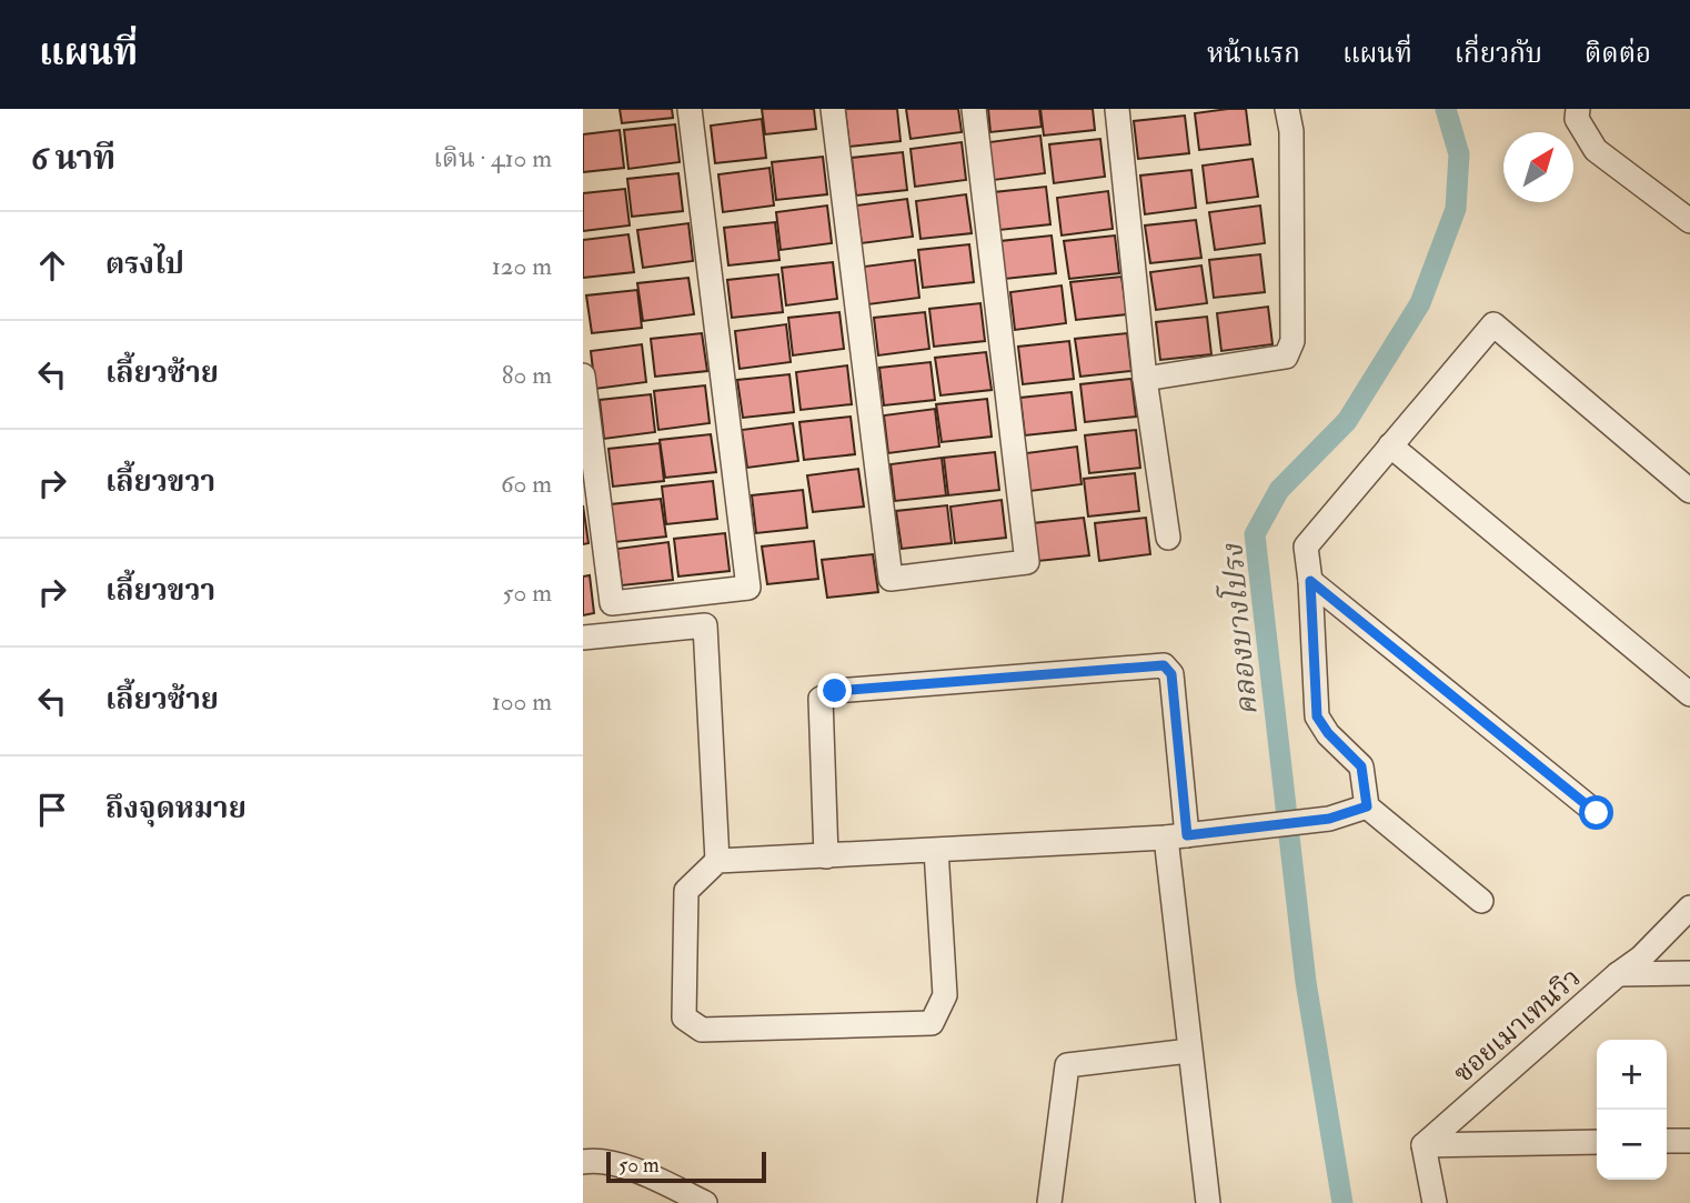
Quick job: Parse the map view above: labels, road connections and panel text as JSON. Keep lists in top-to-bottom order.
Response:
{
  "streets": {
    "street": ["ซอยเมาเทนวิว"]
  },
  "water": ["คลองบางโปรง"],
  "scale_bar": "50 m",
  "north": "top right",
  "page": {
    "header": "แผนที่",
    "nav": [
      "หน้าแรก",
      "แผนที่",
      "เกี่ยวกับ",
      "ติดต่อ"
    ],
    "heading": ["6 นาที", "เดิน · 410 m"],
    "list": [
      ["ตรงไป", "120 m"],
      ["เลี้ยวซ้าย", "80 m"],
      ["เลี้ยวขวา", "60 m"],
      ["เลี้ยวขวา", "50 m"],
      ["เลี้ยวซ้าย", "100 m"],
      "ถึงจุดหมาย"
    ],
    "map_buttons": ["+", "−"],
    "scale": "50 m"
  }
}
